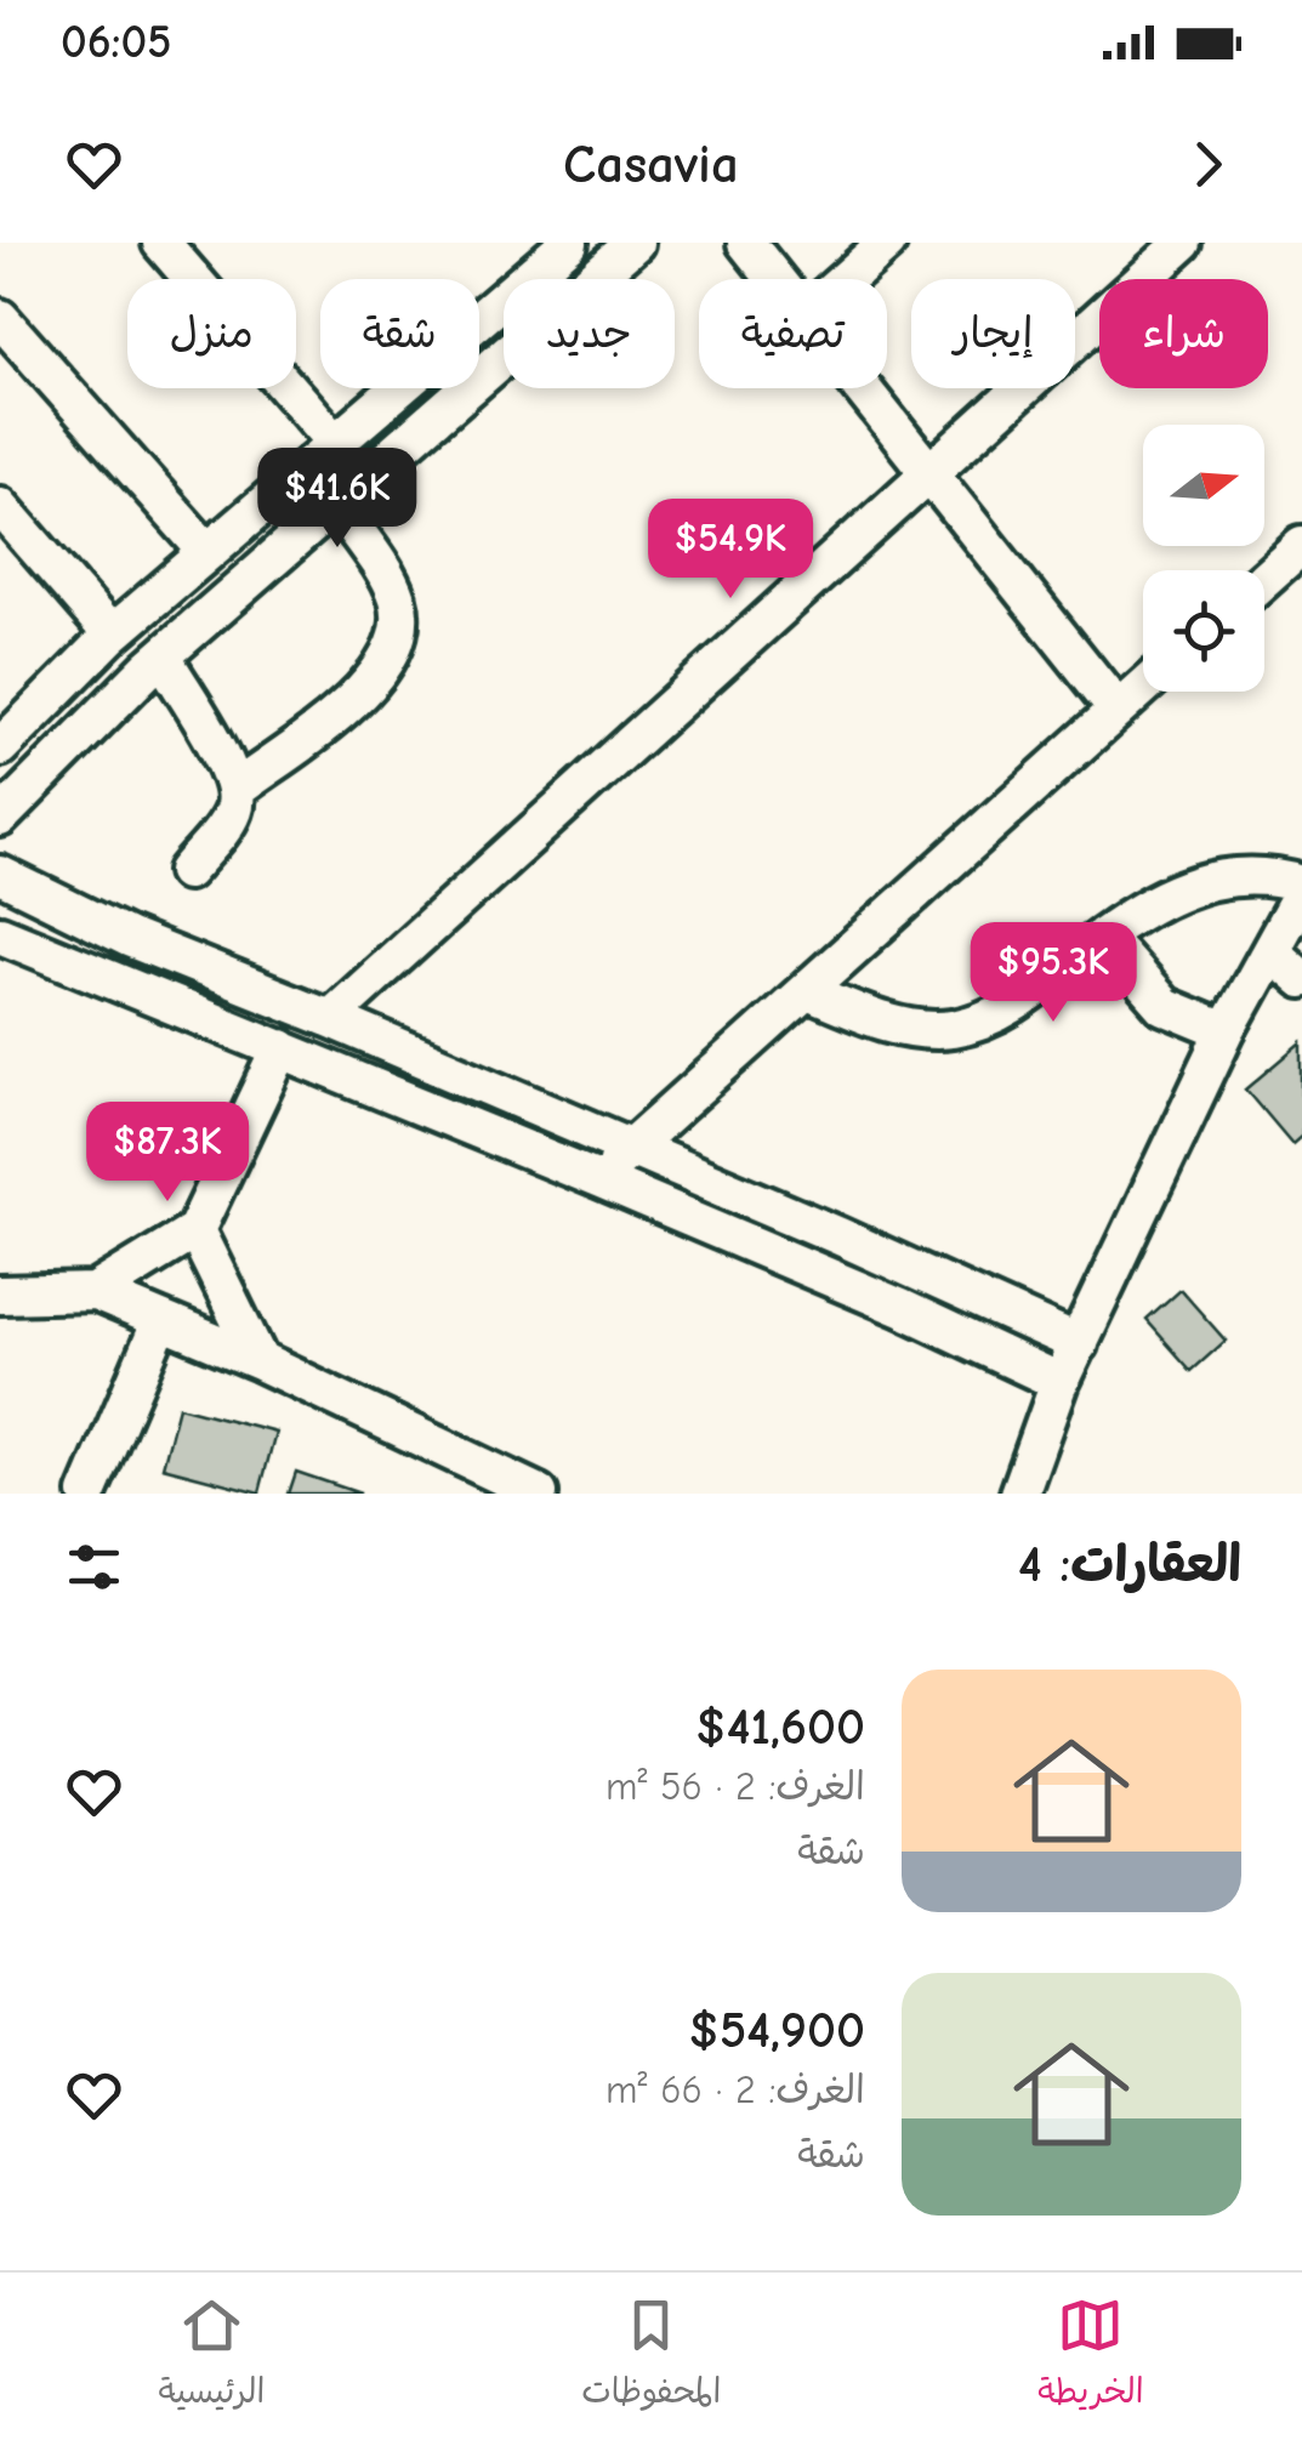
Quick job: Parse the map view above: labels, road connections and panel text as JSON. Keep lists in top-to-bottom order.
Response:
{
  "north": "right",
  "page": {
    "status": "06:05",
    "header": "Casavia",
    "chip": [
      "شراء",
      "إيجار",
      "تصفية",
      "جديد",
      "شقة",
      "منزل"
    ],
    "price": [
      "$41.6K",
      "$54.9K",
      "$95.3K",
      "$87.3K"
    ],
    "heading": "العقارات: 4",
    "list": [
      {
        "name": "$41,600",
        "note": "الغرف: 2 · 56 m² · شقة"
      },
      {
        "name": "$54,900",
        "note": "الغرف: 2 · 66 m² · شقة"
      }
    ],
    "tabs": ["الخريطة", "المحفوظات", "الرئيسية"]
  }
}
